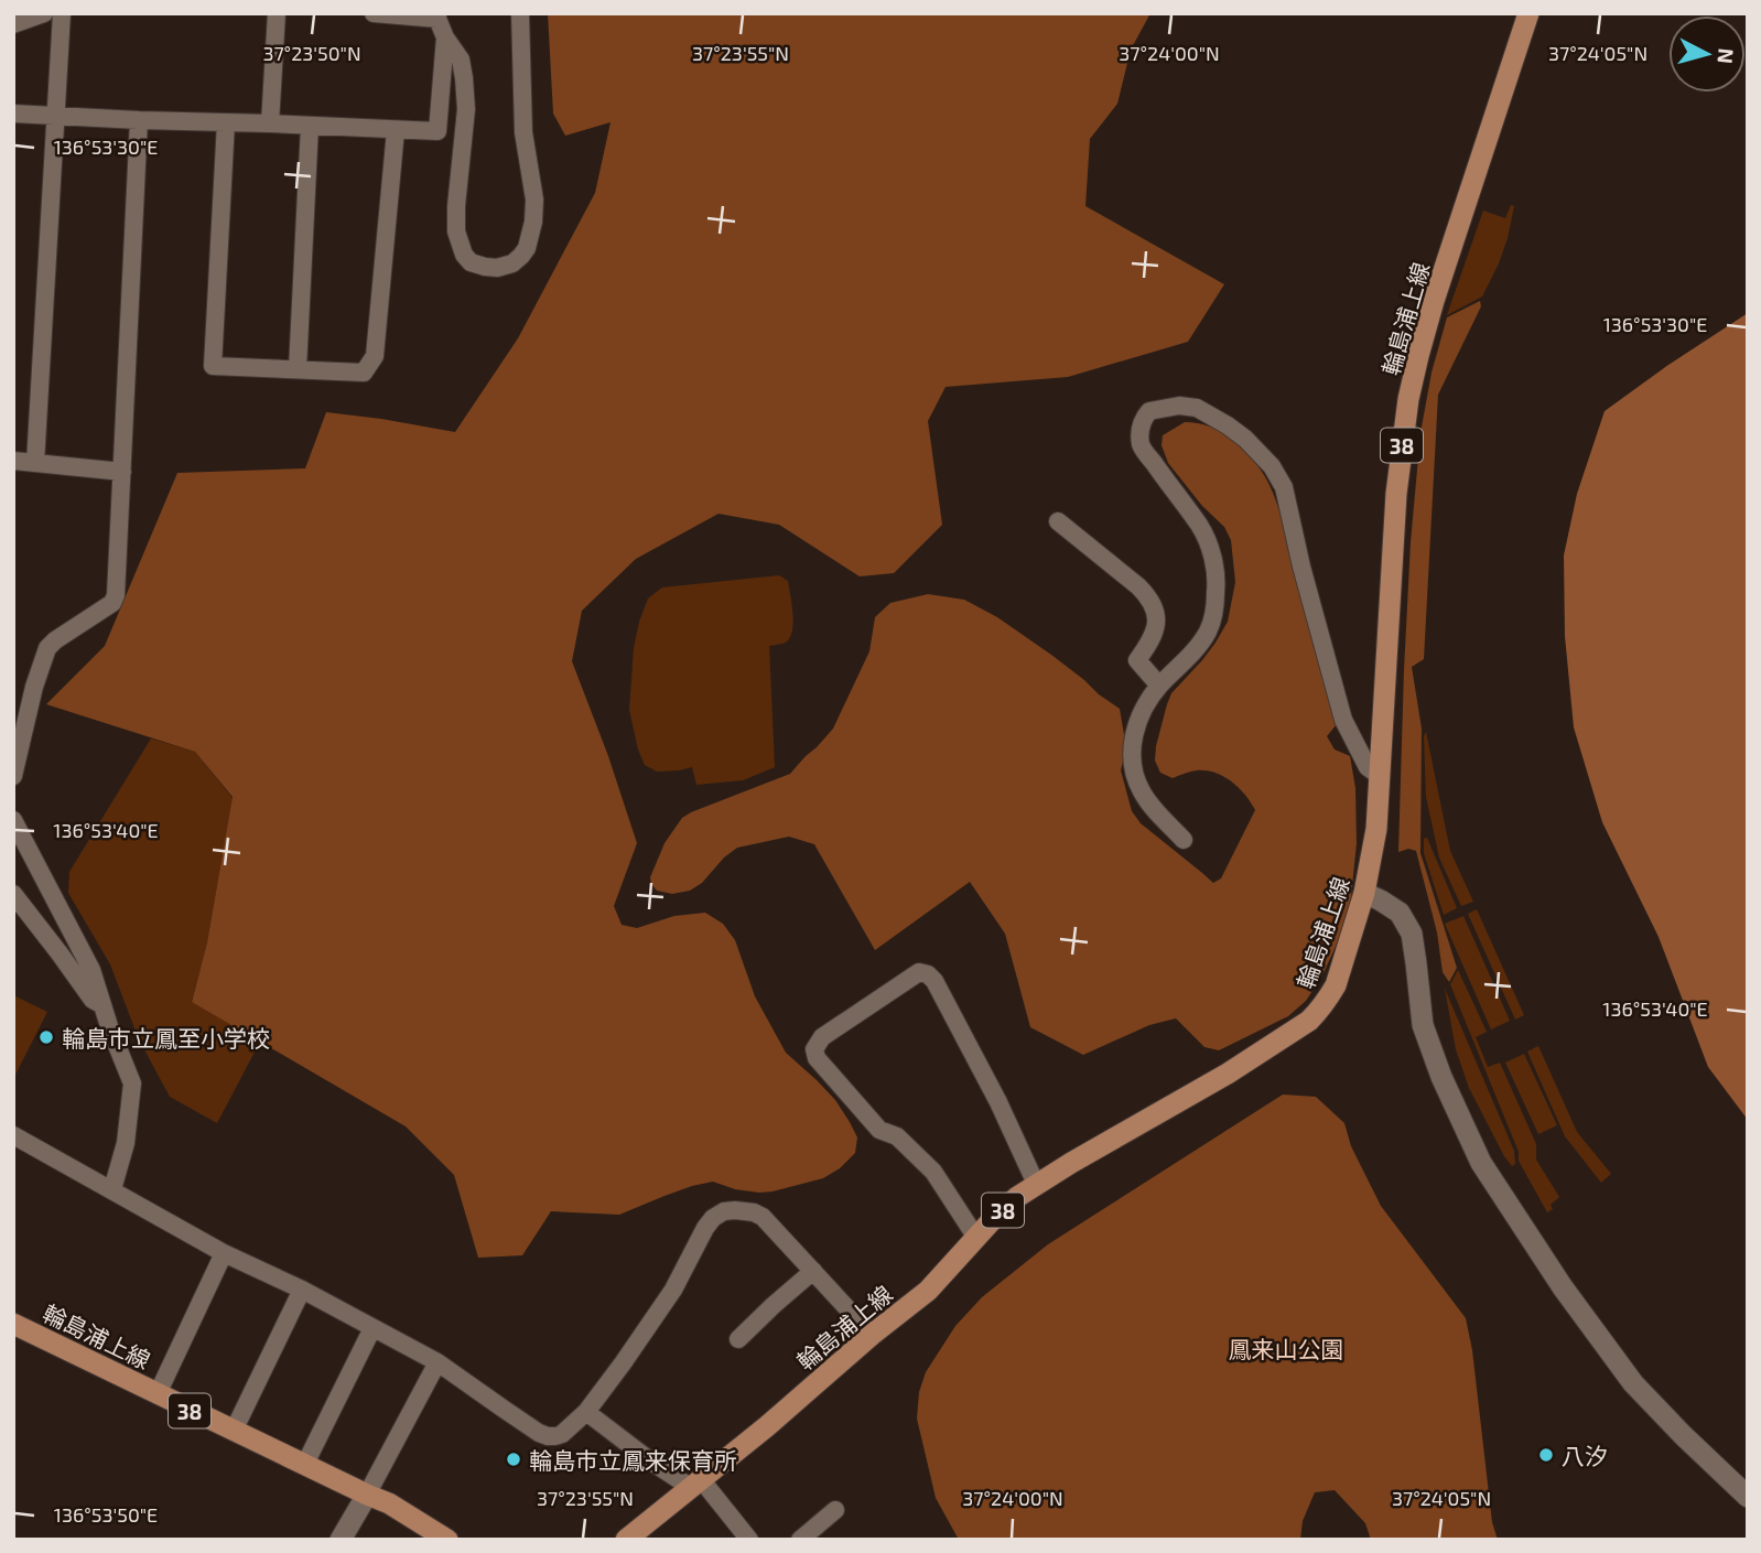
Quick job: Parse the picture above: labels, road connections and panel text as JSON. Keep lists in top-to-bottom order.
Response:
{
  "streets": {
    "main road": ["輪島浦上線", "38"]
  },
  "parks": ["鳳来山公園"],
  "places": ["輪島市立鳳至小学校", "八汐", "輪島市立鳳来保育所"],
  "north": "right",
  "coordinates": [
    "37°23'50\"N",
    "37°23'55\"N",
    "37°24'00\"N",
    "37°24'05\"N",
    "136°53'30\"E",
    "136°53'40\"E",
    "136°53'50\"E"
  ]
}
